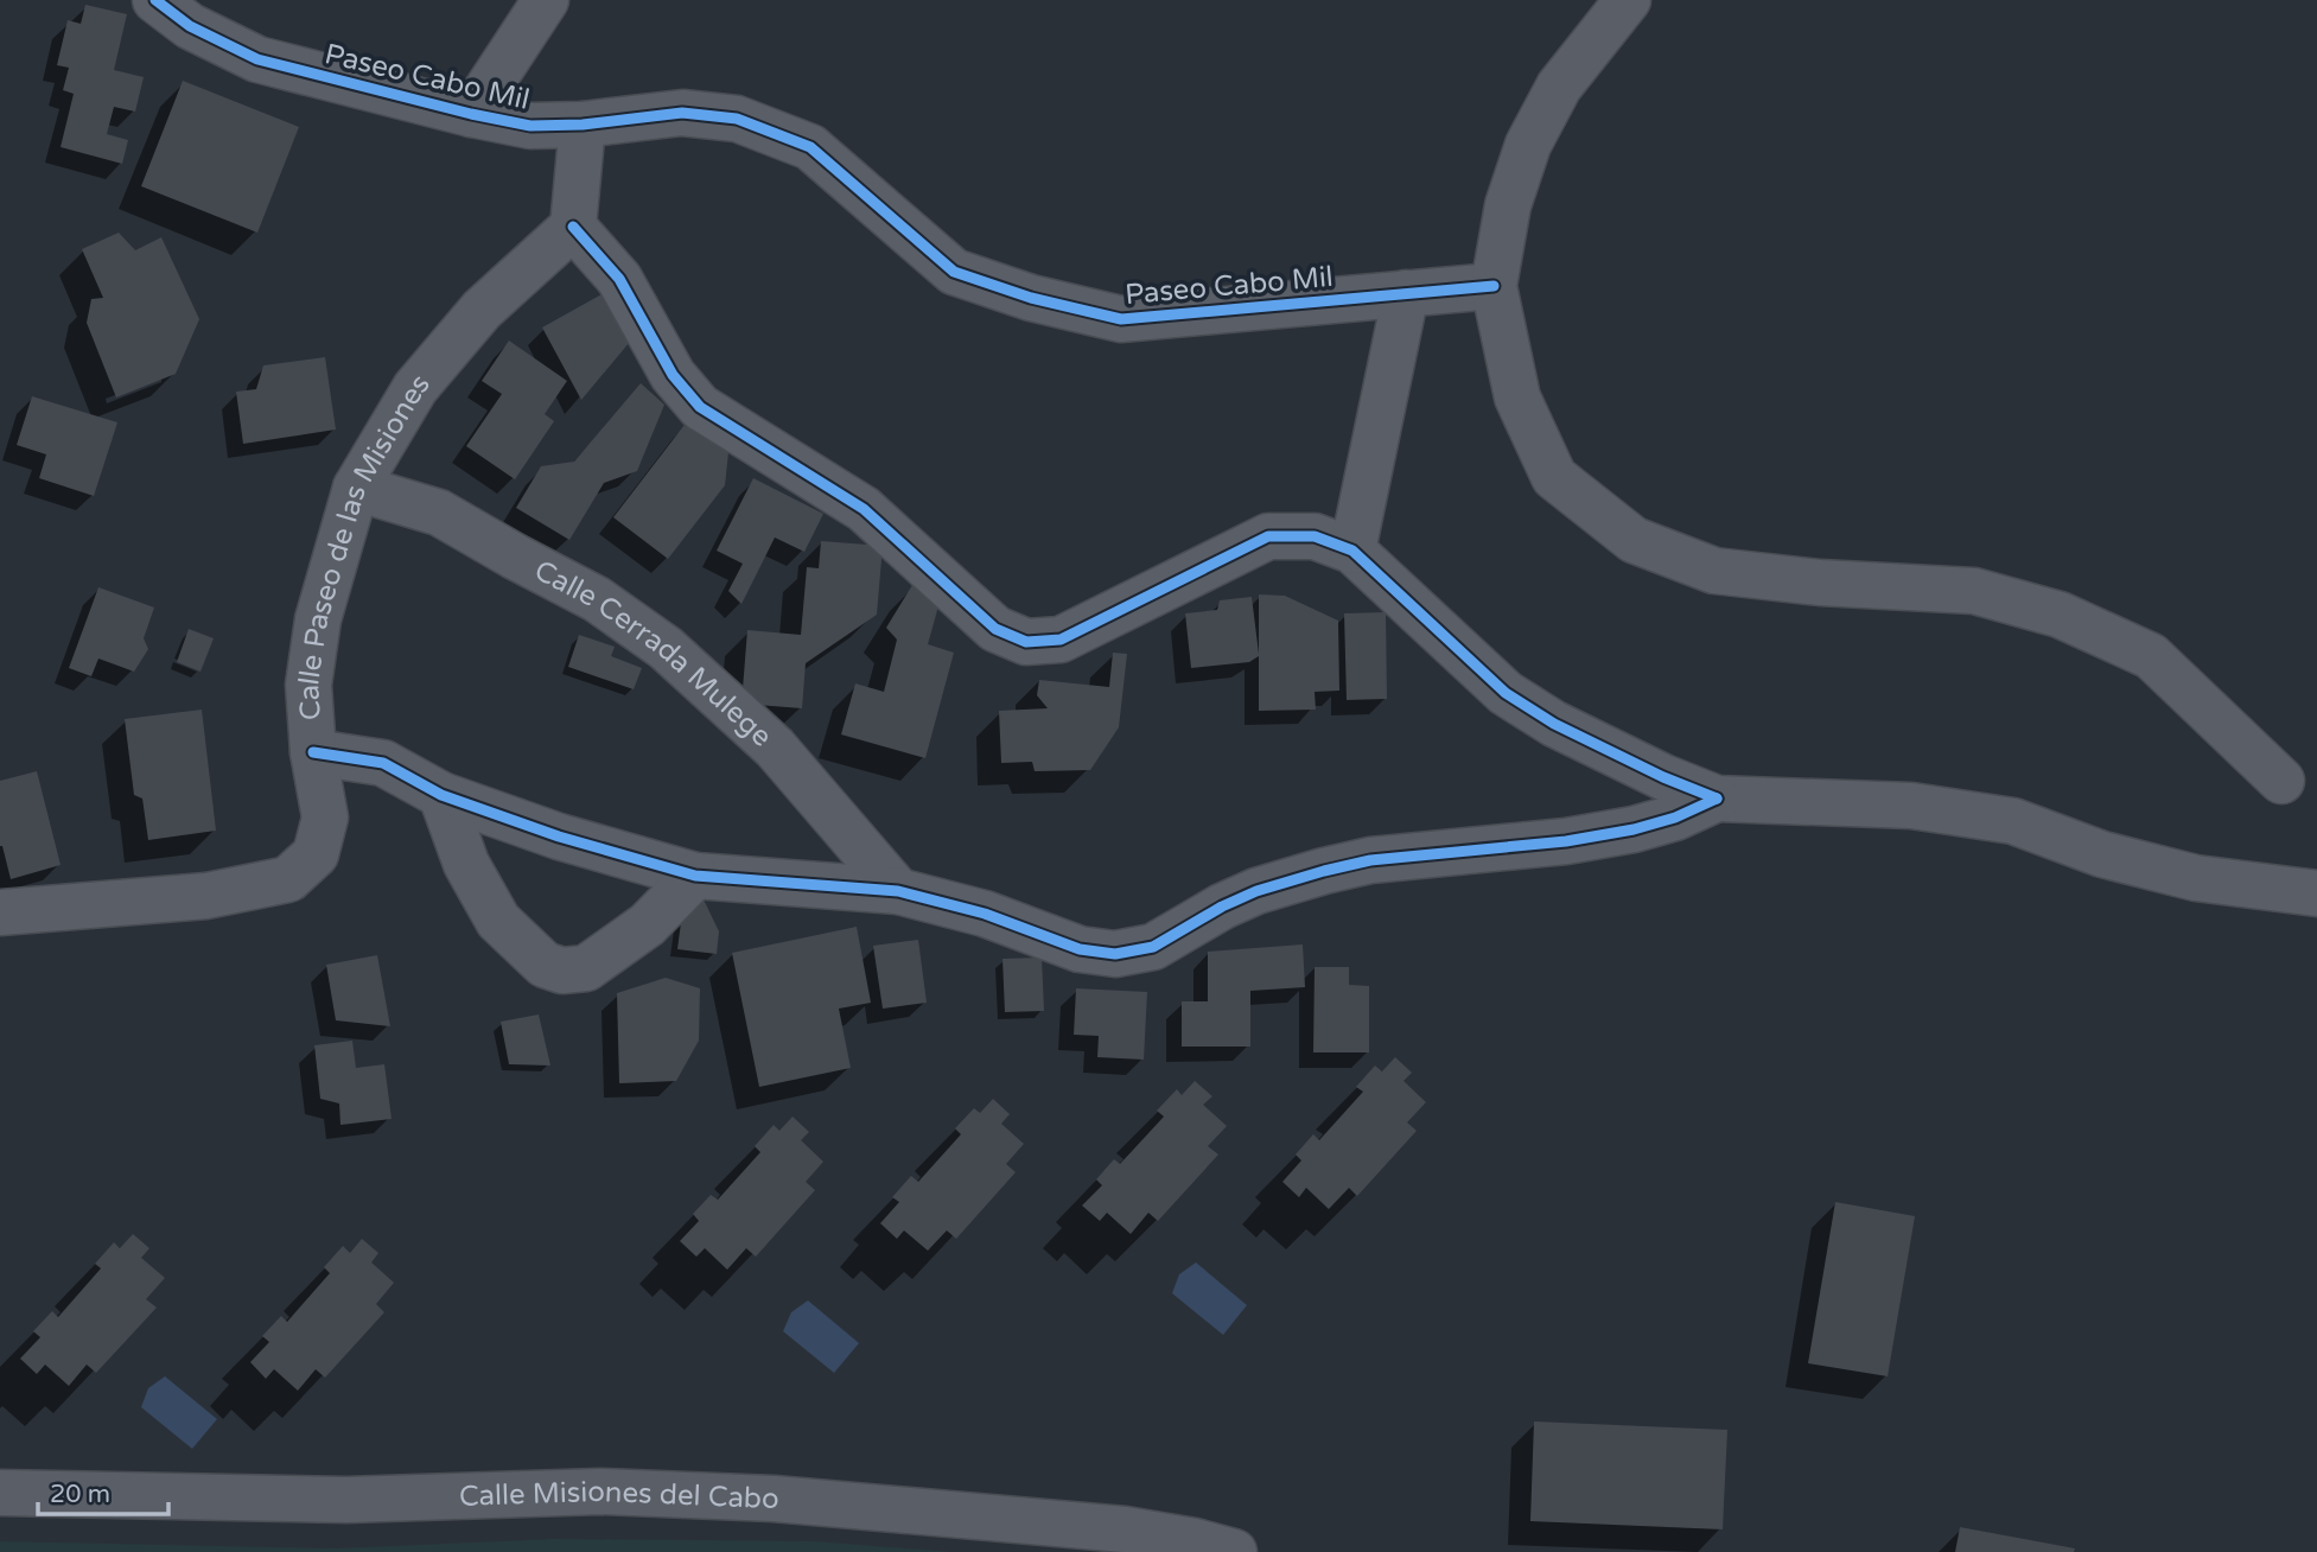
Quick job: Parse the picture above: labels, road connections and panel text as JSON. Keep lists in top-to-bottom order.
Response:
{
  "streets": {
    "street": [
      "Paseo Cabo Mil",
      "Calle Paseo de las Misiones",
      "Calle Cerrada Mulege",
      "Calle Misiones del Cabo"
    ]
  },
  "crossings": [
    ["Calle Paseo de las Misiones", "Calle Cerrada Mulege"]
  ],
  "scale_bar": "20 m"
}
